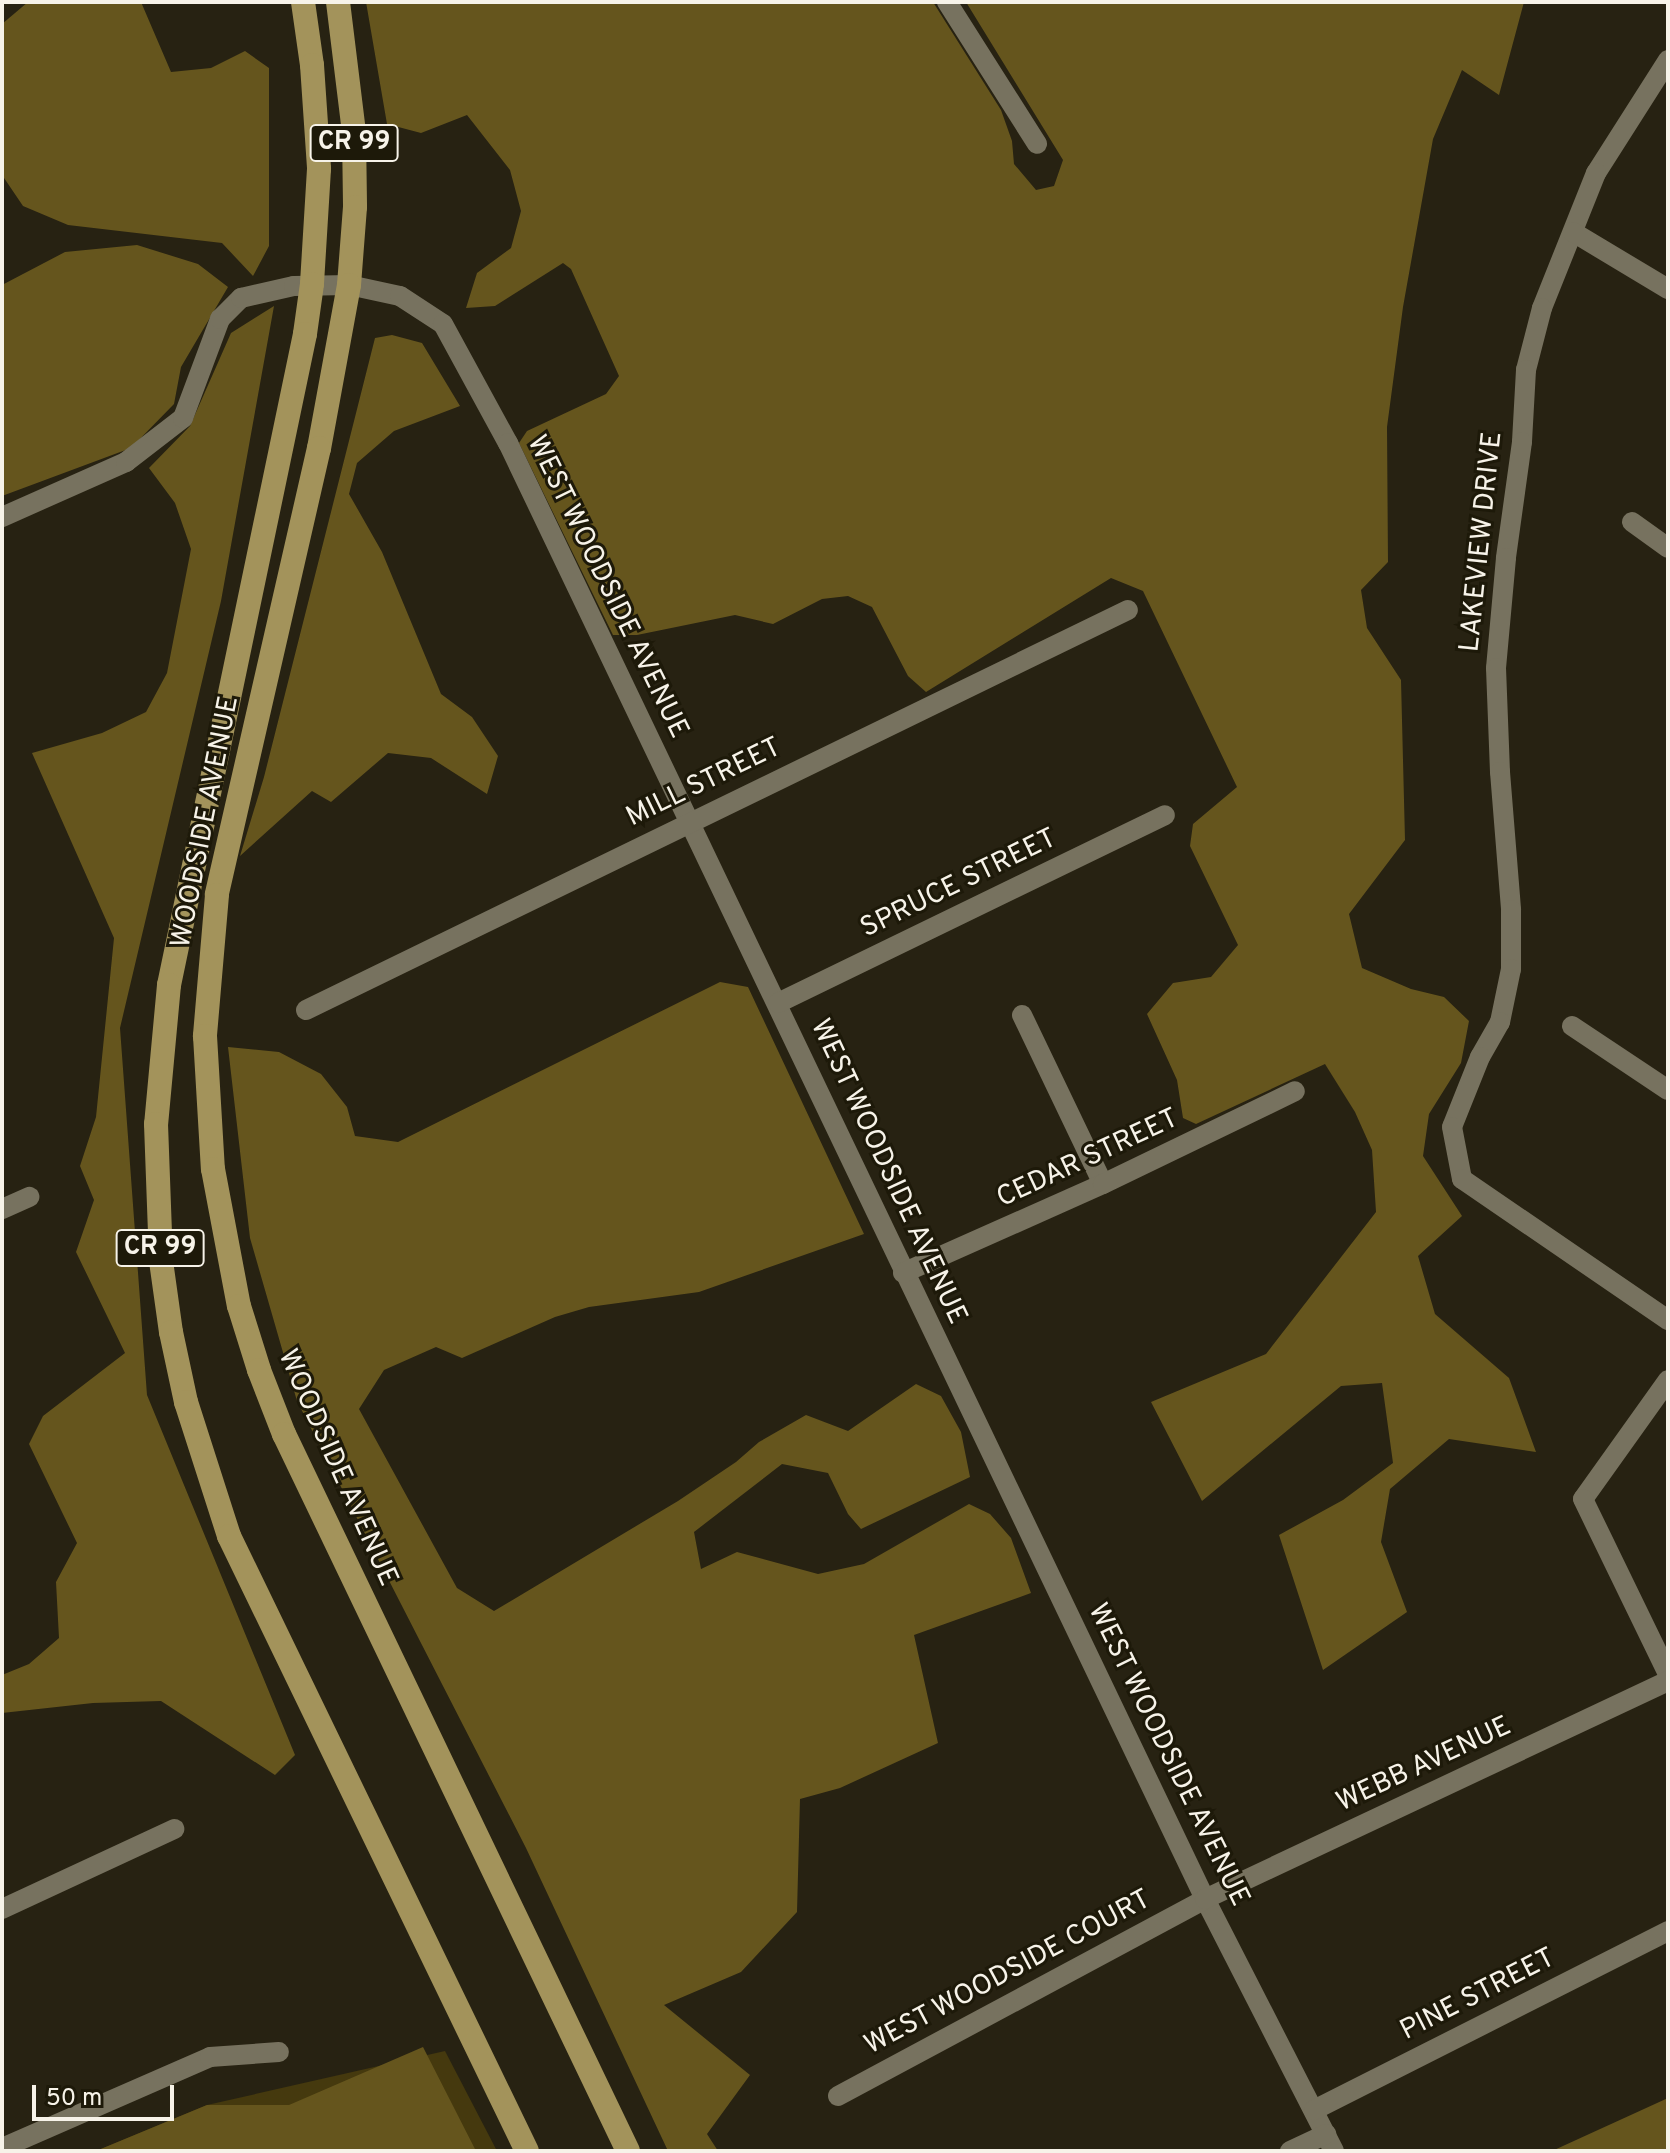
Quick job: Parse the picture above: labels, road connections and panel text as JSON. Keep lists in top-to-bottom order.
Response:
{
  "streets": {
    "main road": ["CR 99", "WOODSIDE AVENUE"],
    "street": [
      "LAKEVIEW DRIVE",
      "WEST WOODSIDE AVENUE",
      "MILL STREET",
      "SPRUCE STREET",
      "CEDAR STREET",
      "WEBB AVENUE",
      "WEST WOODSIDE COURT",
      "PINE STREET"
    ]
  },
  "crossings": [
    ["WEST WOODSIDE AVENUE", "MILL STREET"],
    ["WEST WOODSIDE AVENUE", "WOODSIDE AVENUE"],
    ["WEST WOODSIDE AVENUE", "SPRUCE STREET"],
    ["WEST WOODSIDE AVENUE", "CEDAR STREET"],
    ["WEST WOODSIDE AVENUE", "WEBB AVENUE"],
    ["WEST WOODSIDE AVENUE", "WEST WOODSIDE COURT"],
    ["WEST WOODSIDE AVENUE", "PINE STREET"],
    ["WEBB AVENUE", "WEST WOODSIDE COURT"]
  ],
  "scale_bar": "50 m"
}
